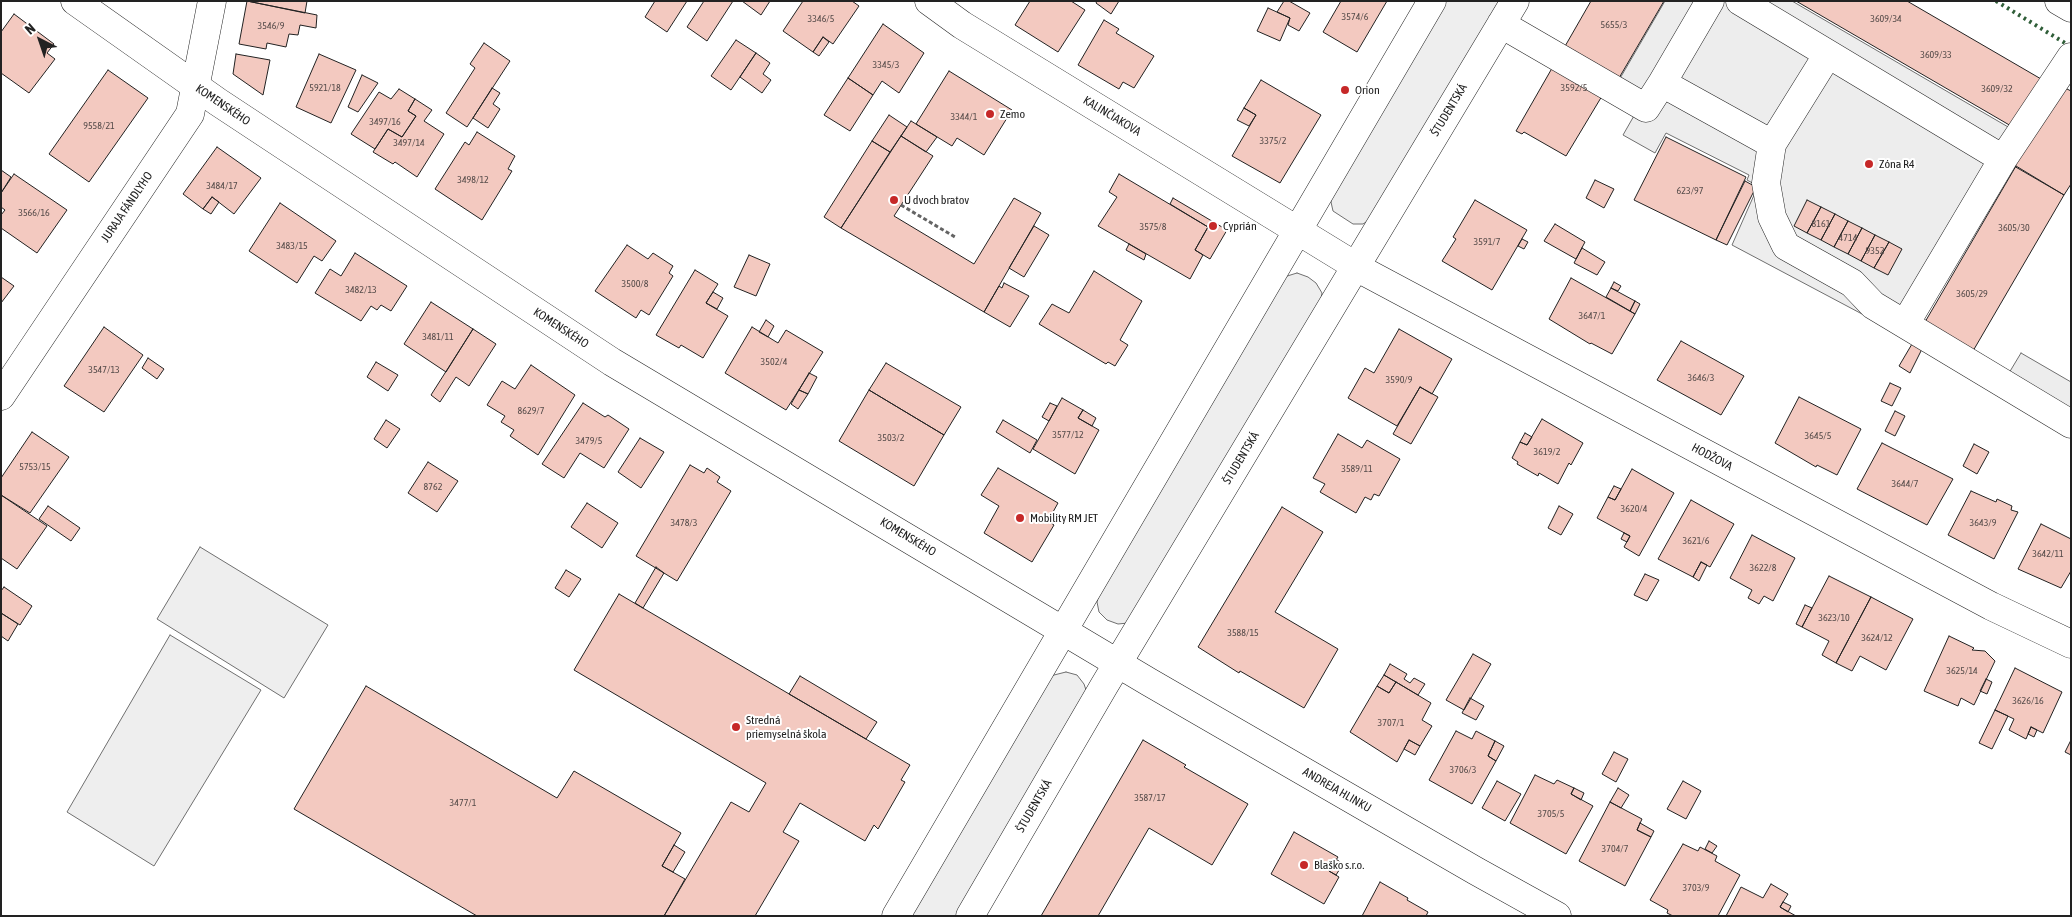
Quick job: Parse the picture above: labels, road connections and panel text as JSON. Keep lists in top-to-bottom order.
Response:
{
  "streets": {
    "street": [
      "KOMENSKÉHO",
      "ŠTUDENTSKÁ",
      "KALINČIAKOVA",
      "JURAJA FÁNDLYHO",
      "HODŽOVA",
      "ANDREJA HLINKU"
    ]
  },
  "crossings": [
    ["KOMENSKÉHO", "ŠTUDENTSKÁ"],
    ["KOMENSKÉHO", "JURAJA FÁNDLYHO"],
    ["KOMENSKÉHO", "ANDREJA HLINKU"],
    ["ŠTUDENTSKÁ", "KALINČIAKOVA"],
    ["ŠTUDENTSKÁ", "HODŽOVA"],
    ["ŠTUDENTSKÁ", "ANDREJA HLINKU"],
    ["KALINČIAKOVA", "HODŽOVA"]
  ],
  "places": [
    "Orion",
    "Zemo",
    "Zóna R4",
    "U dvoch bratov",
    "Cyprián",
    "Mobility RM JET",
    "Stredná priemyselná škola",
    "Blaško s.r.o."
  ],
  "house_numbers": [
    "3574/6",
    "3346/5",
    "3609/34",
    "5655/3",
    "3546/9",
    "3609/33",
    "3345/3",
    "5921/18",
    "3592/5",
    "3609/32",
    "3344/1",
    "3497/16",
    "9558/21",
    "3375/2",
    "3497/14",
    "3498/12",
    "3484/17",
    "623/97",
    "3566/16",
    "8161",
    "3575/8",
    "3605/30",
    "4714",
    "3591/7",
    "3483/15",
    "9352",
    "3500/8",
    "3482/13",
    "3605/29",
    "3647/1",
    "3481/11",
    "3502/4",
    "3547/13",
    "3646/3",
    "3590/9",
    "8629/7",
    "3577/12",
    "3645/5",
    "3503/2",
    "3479/5",
    "3619/2",
    "5753/15",
    "3589/11",
    "3644/7",
    "8762",
    "3620/4",
    "3478/3",
    "3643/9",
    "3621/6",
    "3642/11",
    "3622/8",
    "3623/10",
    "3588/15",
    "3624/12",
    "3625/14",
    "3626/16",
    "3707/1",
    "3706/3",
    "3587/17",
    "3477/1",
    "3705/5",
    "3704/7",
    "3703/9"
  ],
  "north": "top left"
}
